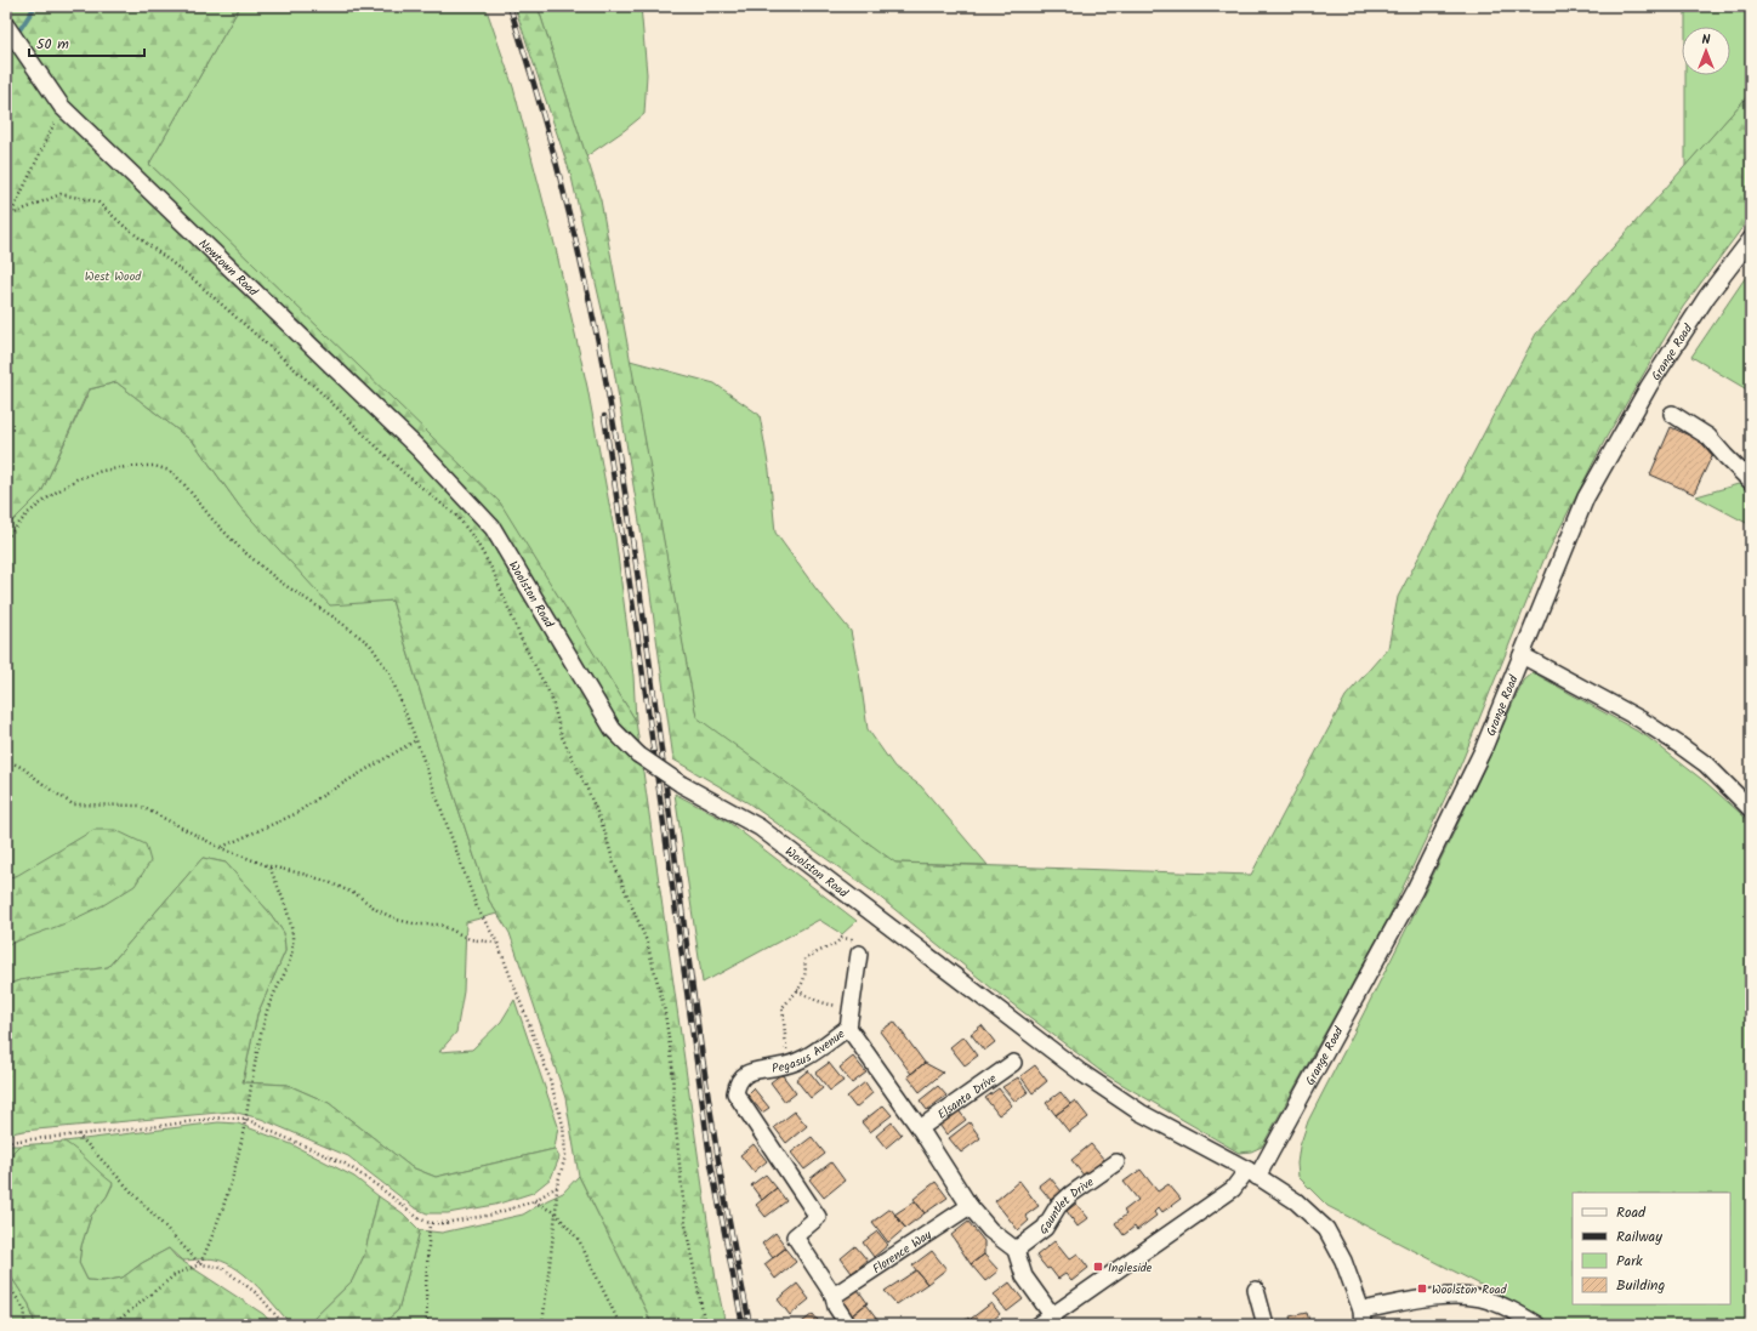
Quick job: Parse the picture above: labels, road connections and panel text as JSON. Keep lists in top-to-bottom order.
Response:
{
  "streets": {
    "street": [
      "Newtown Road",
      "Grange Road",
      "Woolston Road",
      "Pegasus Avenue",
      "Elsanta Drive",
      "Gauntlet Drive",
      "Florence Way"
    ]
  },
  "crossings": [
    ["Newtown Road", "Woolston Road"],
    ["Grange Road", "Woolston Road"],
    ["Pegasus Avenue", "Elsanta Drive"],
    ["Pegasus Avenue", "Gauntlet Drive"],
    ["Pegasus Avenue", "Florence Way"]
  ],
  "parks": ["West Wood"],
  "places": {
    "transit": ["Ingleside", "Woolston Road"]
  },
  "legend": [
    "Road",
    "Railway",
    "Park",
    "Building"
  ],
  "scale_bar": "50 m",
  "north": "top"
}
